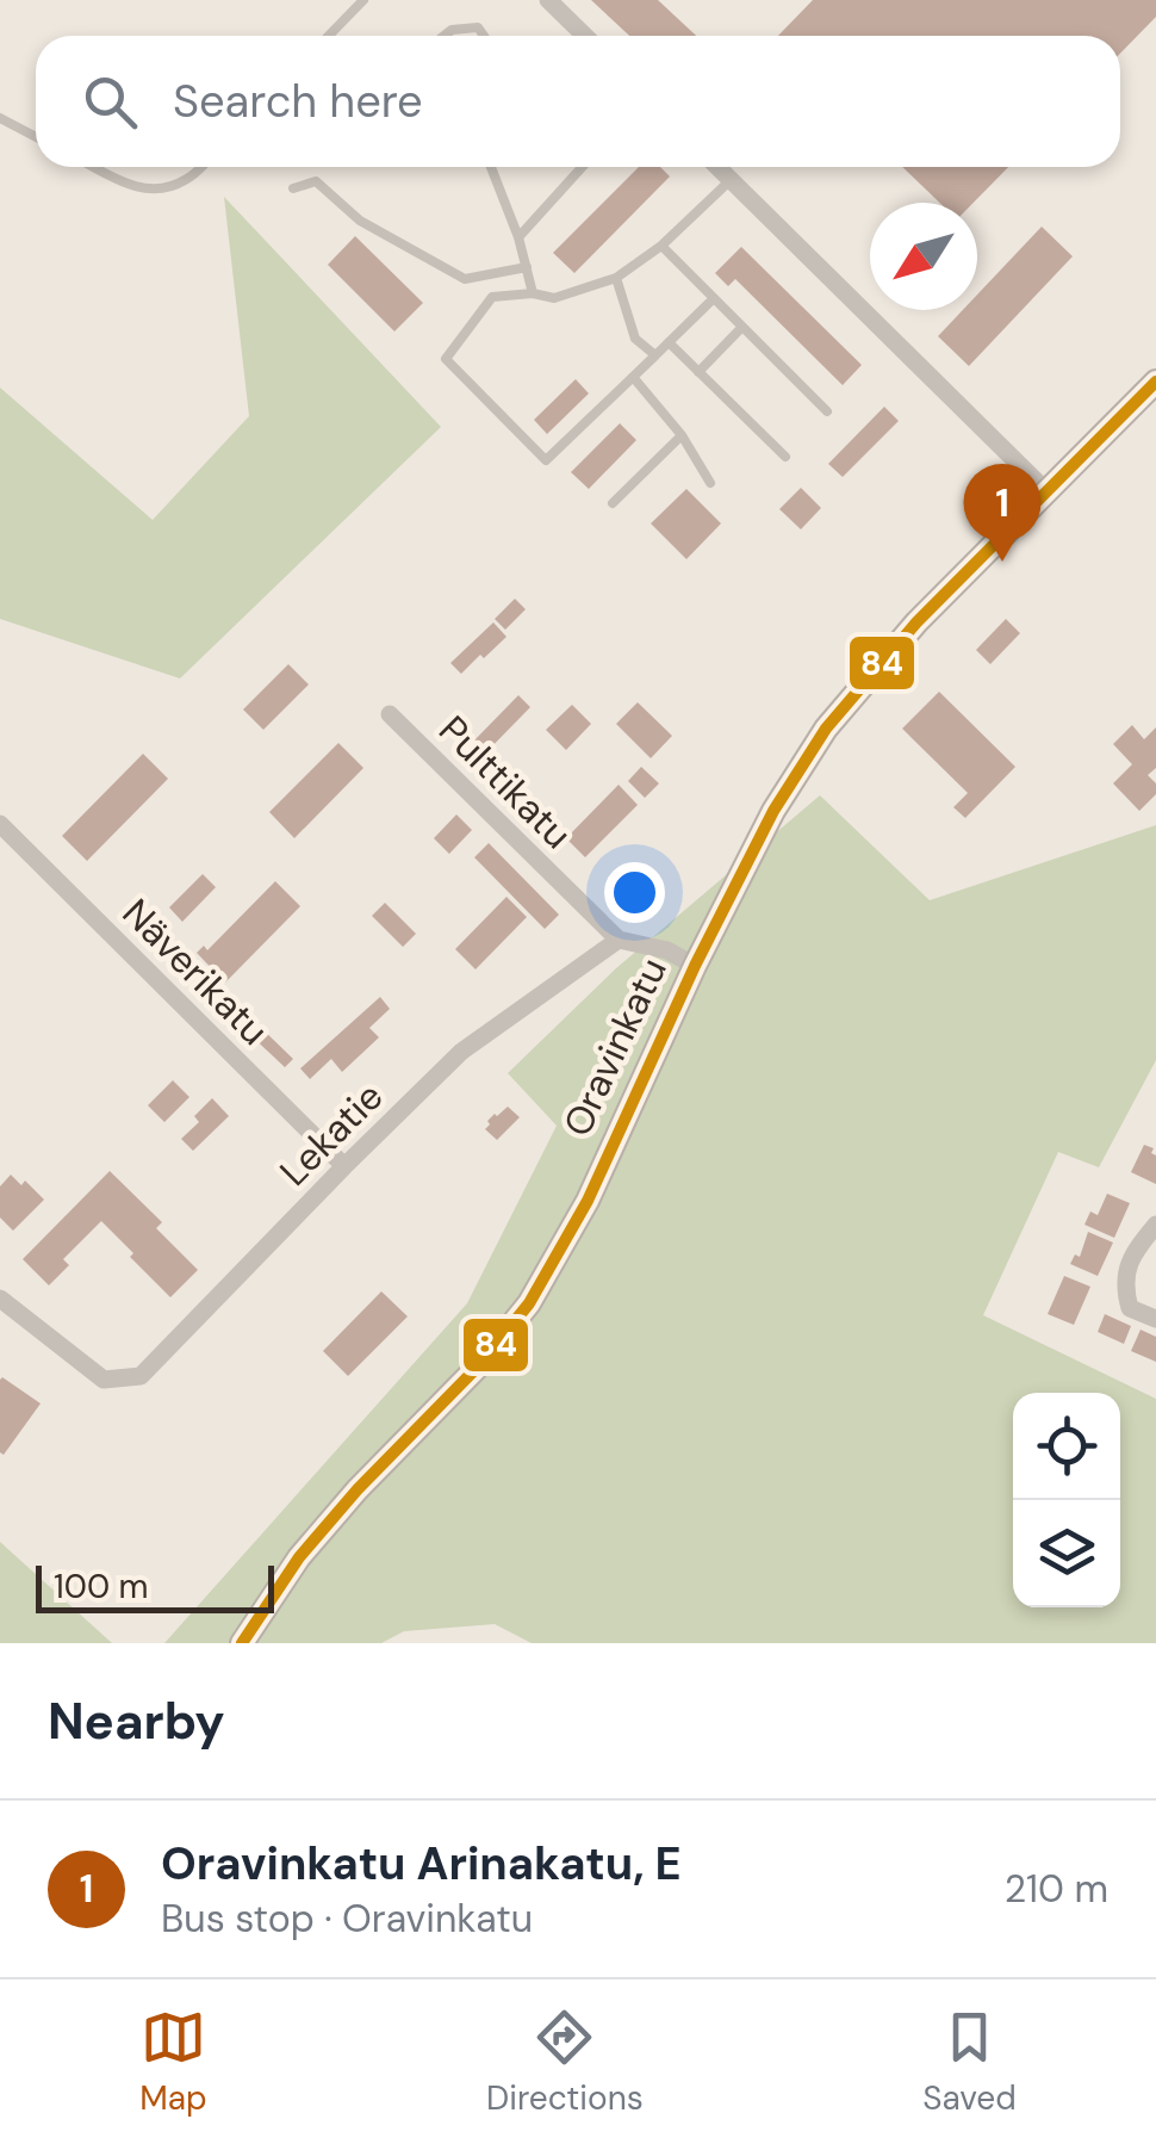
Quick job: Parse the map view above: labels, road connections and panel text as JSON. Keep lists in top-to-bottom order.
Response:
{
  "streets": {
    "street": [
      "Pulttikatu",
      "Näverikatu",
      "Oravinkatu",
      "Lekatie"
    ]
  },
  "crossings": [
    ["Pulttikatu", "Oravinkatu"],
    ["Pulttikatu", "Lekatie"],
    ["Näverikatu", "Lekatie"]
  ],
  "lines": ["transit line 84"],
  "scale_bar": "100 m",
  "north": "bottom left",
  "page": {
    "search": "Search here",
    "pins": "1",
    "scale": "100 m",
    "heading": "Nearby",
    "list": [
      {
        "mark": "1",
        "name": "Oravinkatu Arinakatu, E",
        "note": "Bus stop · Oravinkatu",
        "value": "210 m"
      }
    ],
    "nav": ["Map", "Directions", "Saved"]
  }
}
